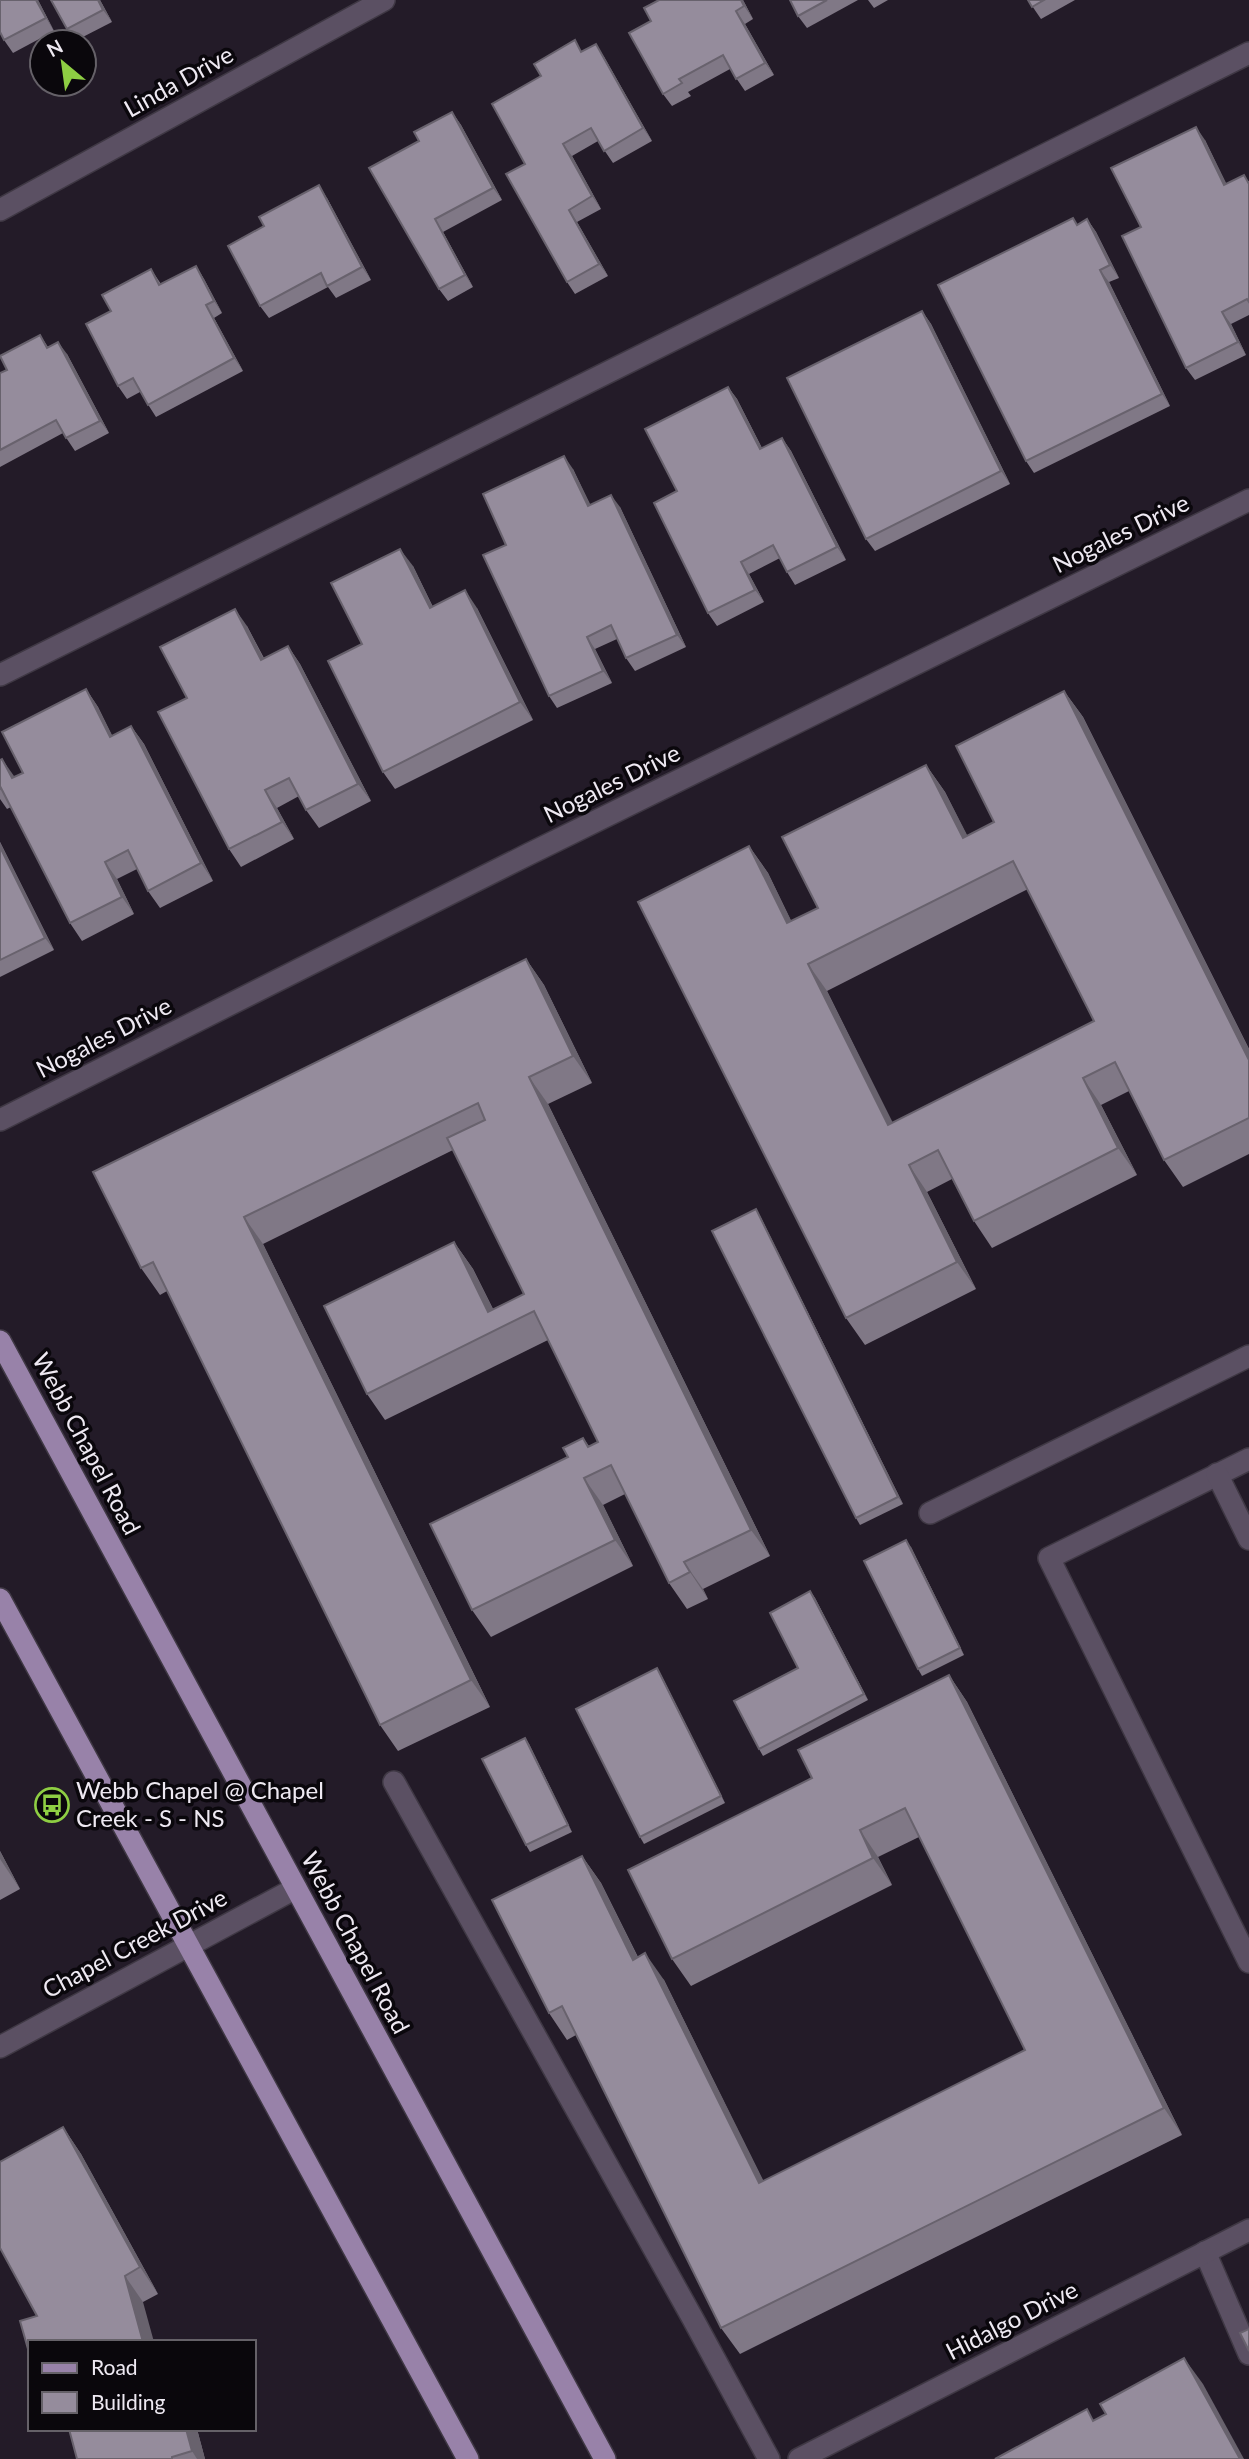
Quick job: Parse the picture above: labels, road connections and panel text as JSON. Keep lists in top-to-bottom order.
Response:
{
  "streets": {
    "main road": ["Webb Chapel Road"],
    "street": [
      "Linda Drive",
      "Nogales Drive",
      "Chapel Creek Drive",
      "Hidalgo Drive"
    ]
  },
  "crossings": [
    ["Webb Chapel Road", "Chapel Creek Drive"]
  ],
  "places": {
    "bus stop": ["Webb Chapel @ Chapel Creek - S - NS"]
  },
  "legend": ["Road", "Building"],
  "north": "top left"
}
